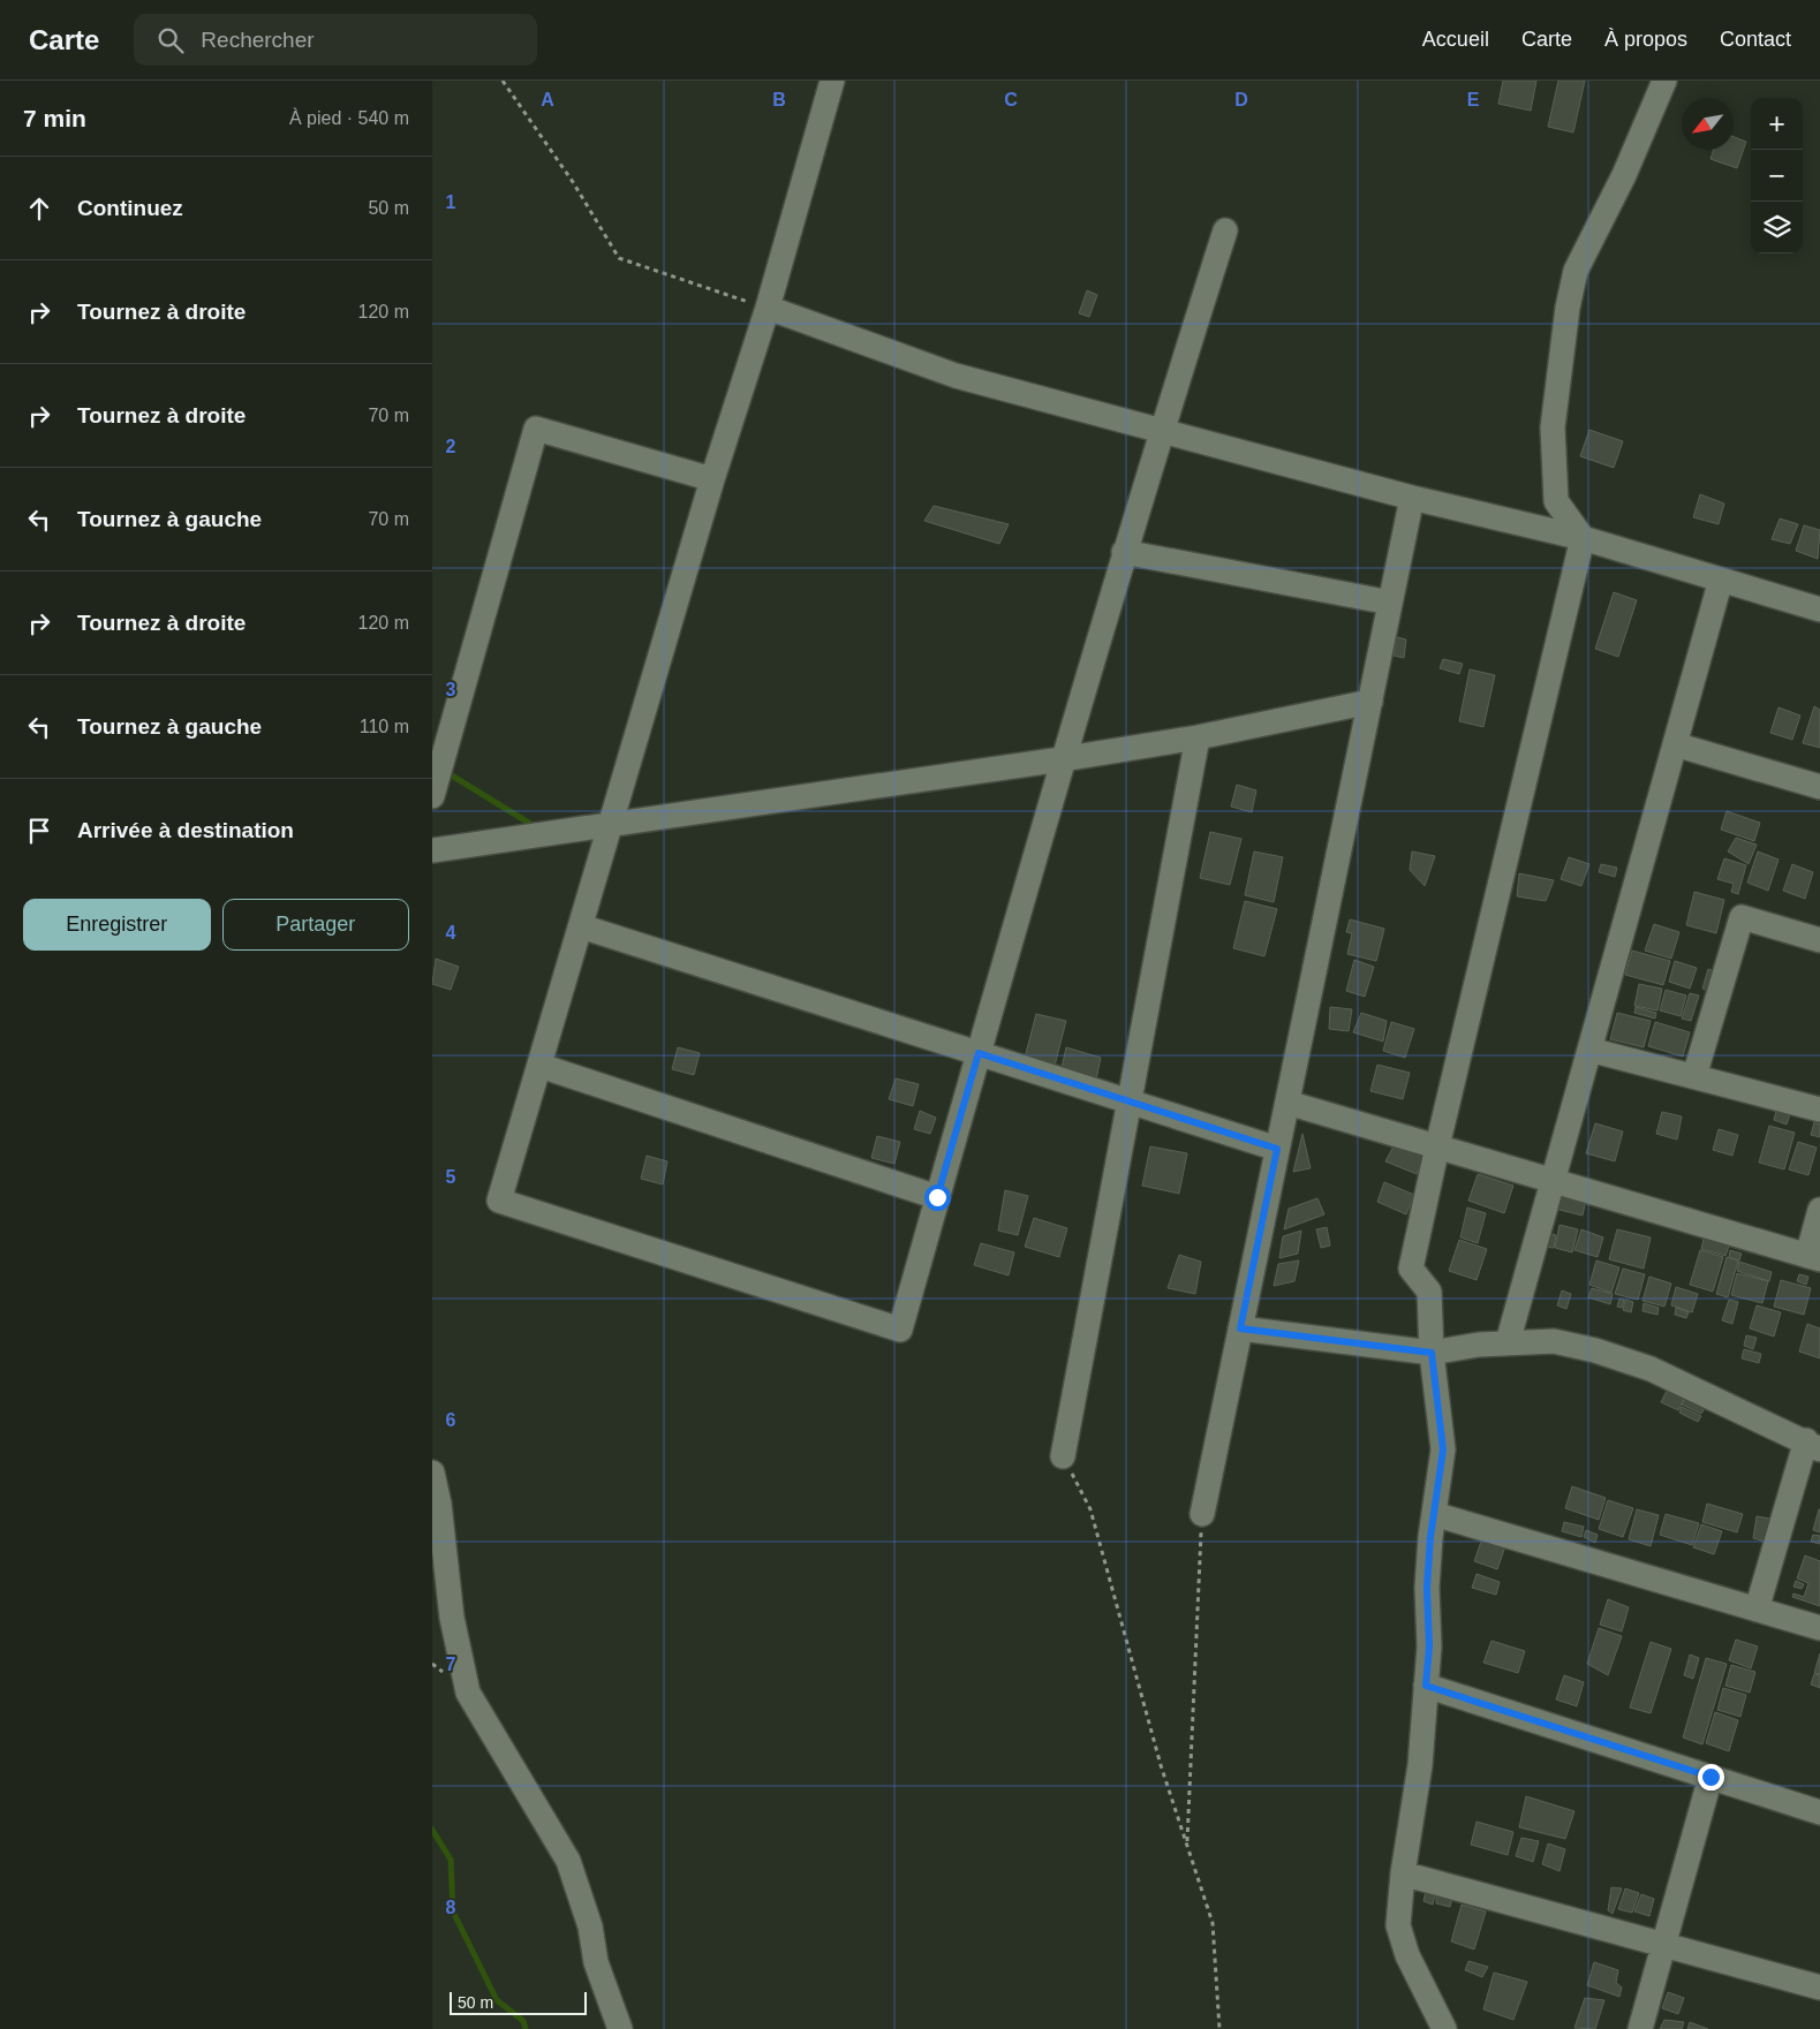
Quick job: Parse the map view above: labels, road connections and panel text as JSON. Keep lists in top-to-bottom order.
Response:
{
  "scale_bar": "50 m",
  "north": "bottom left",
  "page": {
    "header": "Carte",
    "search": "Rechercher",
    "nav": [
      "Accueil",
      "Carte",
      "À propos",
      "Contact"
    ],
    "heading": ["7 min", "À pied · 540 m"],
    "map_buttons": ["+", "−"],
    "list": [
      ["Continuez", "50 m"],
      ["Tournez à droite", "120 m"],
      ["Tournez à droite", "70 m"],
      ["Tournez à gauche", "70 m"],
      ["Tournez à droite", "120 m"],
      ["Tournez à gauche", "110 m"],
      "Arrivée à destination"
    ],
    "buttons": ["Enregistrer", "Partager"],
    "scale": "50 m"
  },
  "grid": {
    "columns": [
      "A",
      "B",
      "C",
      "D",
      "E"
    ],
    "rows": [
      "1",
      "2",
      "3",
      "4",
      "5",
      "6",
      "7",
      "8"
    ]
  }
}
